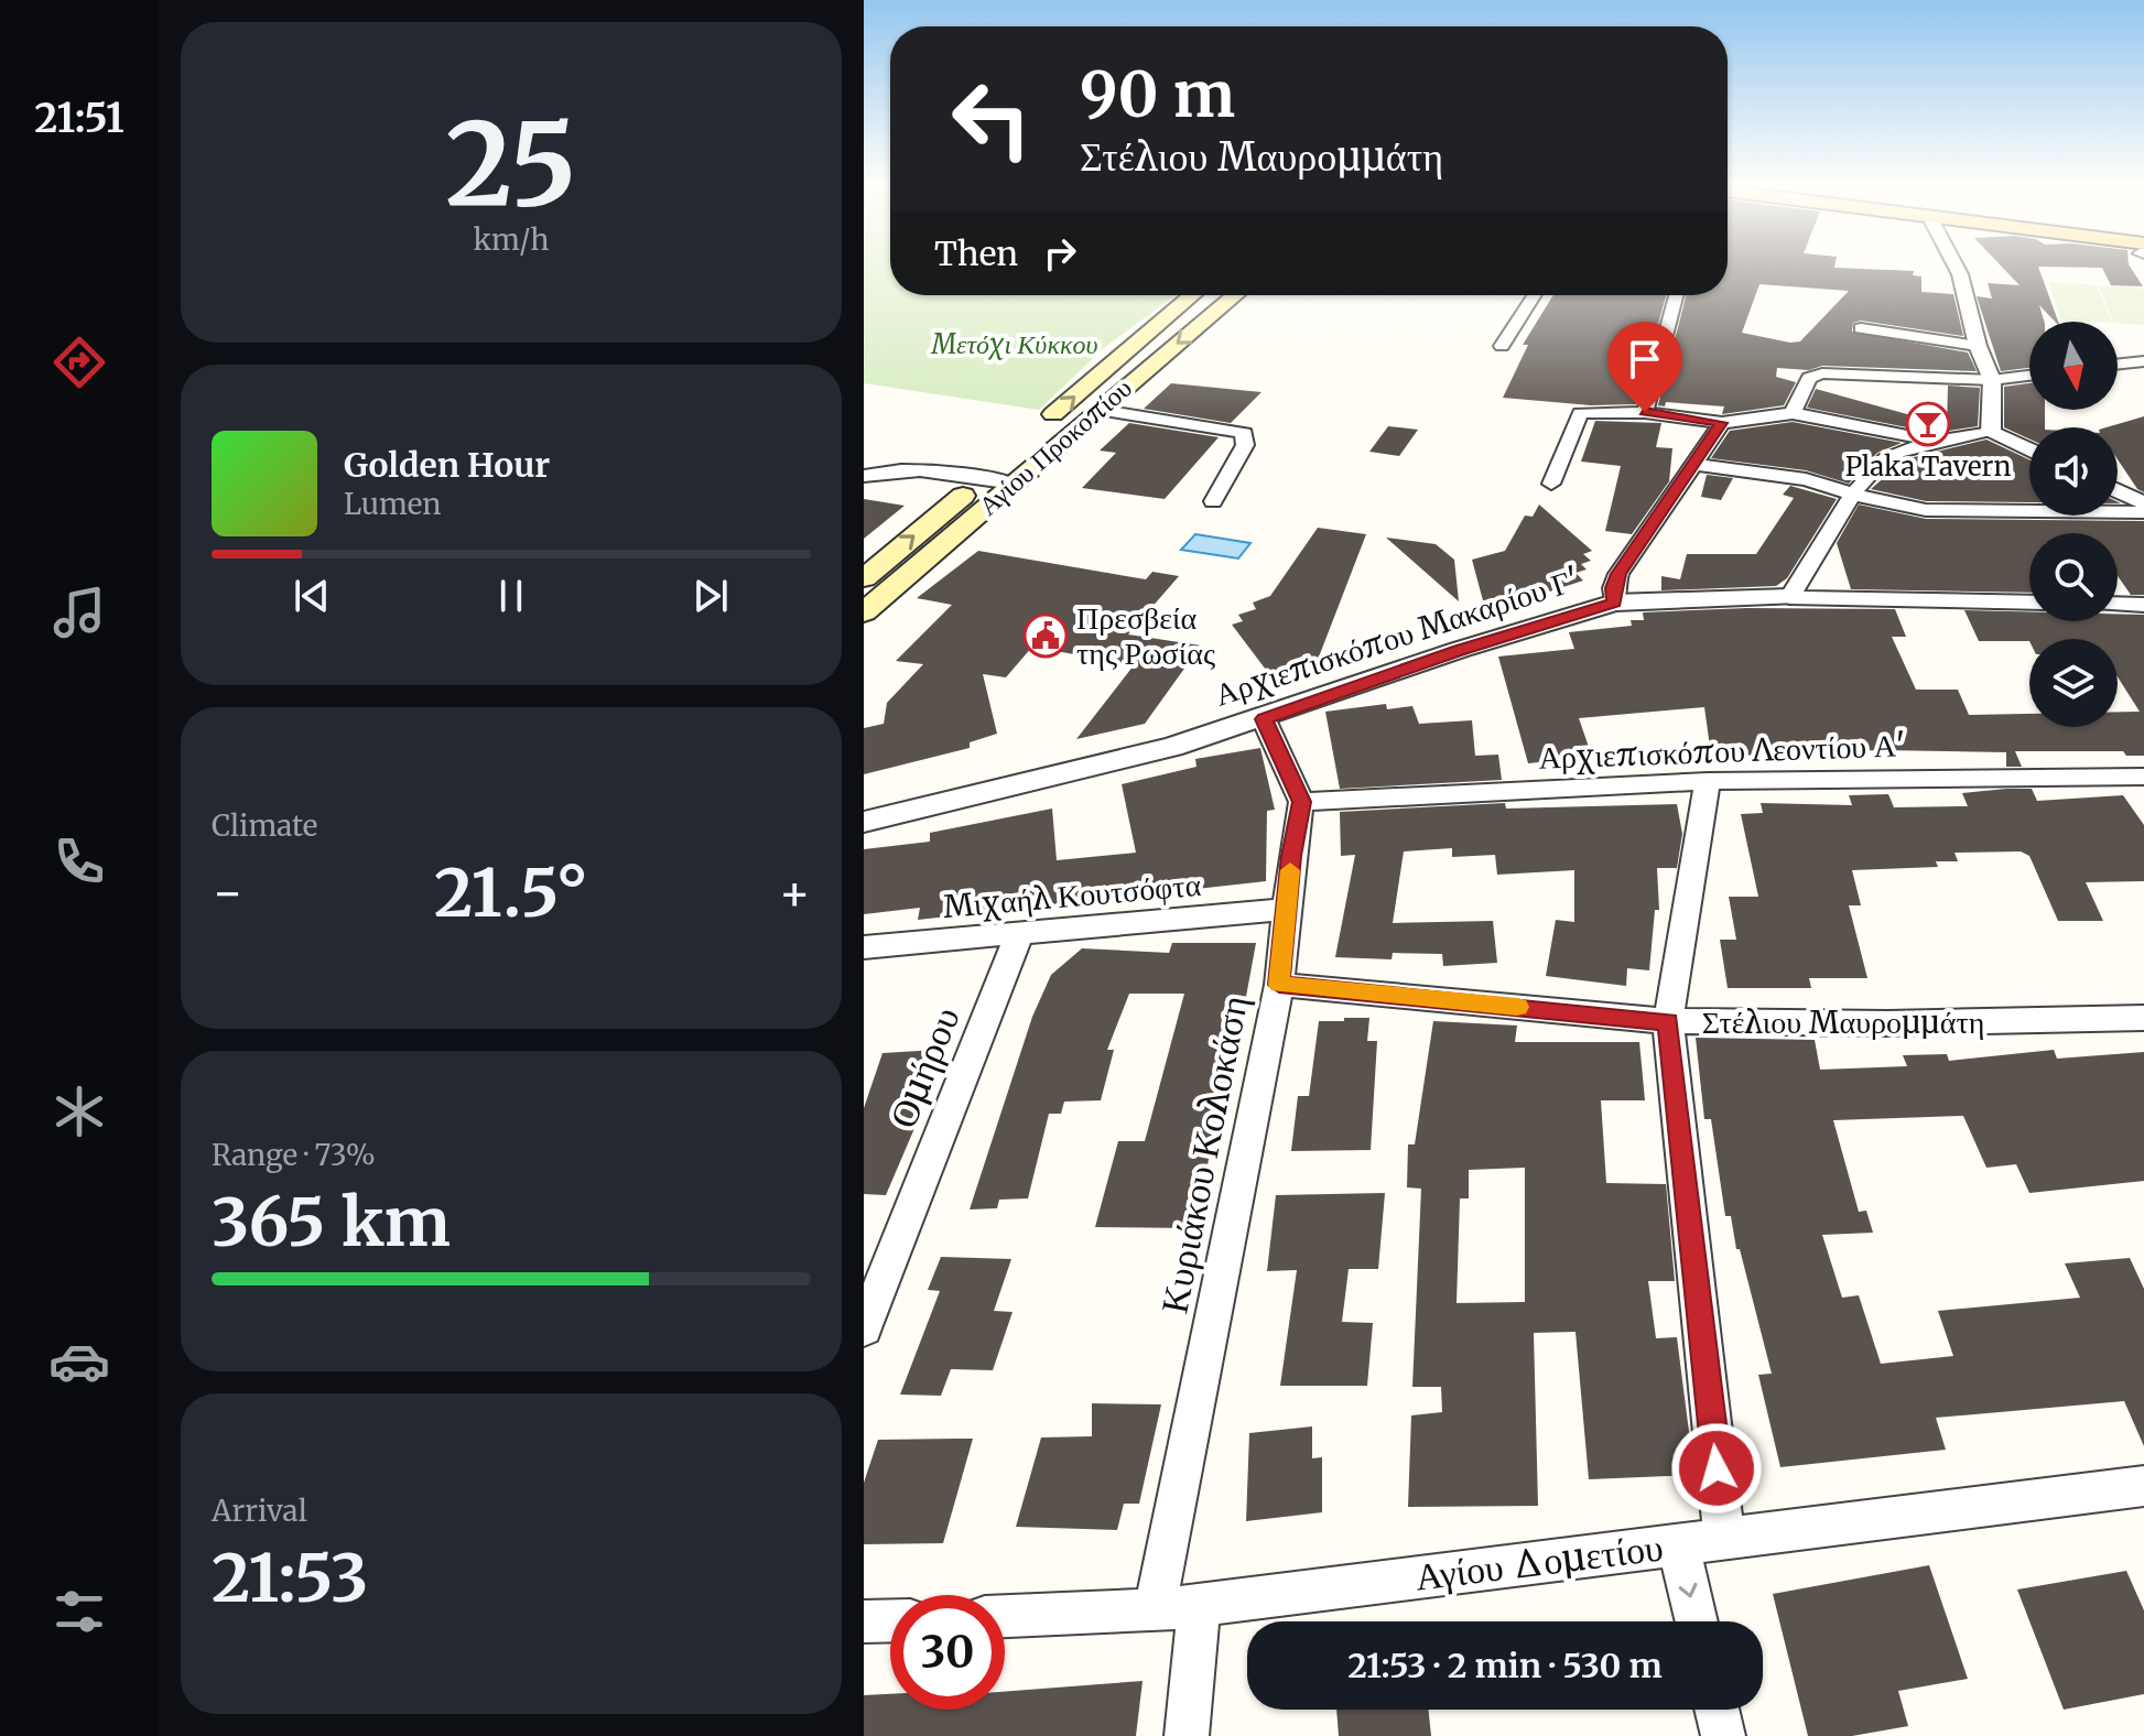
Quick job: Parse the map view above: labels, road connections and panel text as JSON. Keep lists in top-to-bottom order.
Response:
{
  "streets": {
    "main road": ["Αγίου Προκοπίου"],
    "street": [
      "Αρχιεπισκόπου Μακαρίου Γ'",
      "Αρχιεπισκόπου Λεοντίου Α'",
      "Μιχαήλ Κουτσόφτα",
      "Στέλιου Μαυρομμάτη",
      "Ομήρου",
      "Κυριάκου Κολοκάση",
      "Αγίου Δομετίου"
    ]
  },
  "crossings": [
    ["Αρχιεπισκόπου Λεοντίου Α'", "Κυριάκου Κολοκάση"],
    ["Μιχαήλ Κουτσόφτα", "Ομήρου"],
    ["Μιχαήλ Κουτσόφτα", "Κυριάκου Κολοκάση"],
    ["Στέλιου Μαυρομμάτη", "Κυριάκου Κολοκάση"],
    ["Κυριάκου Κολοκάση", "Αγίου Δομετίου"]
  ],
  "parks": ["Μετόχι Κύκκου"],
  "places": {
    "bar": ["Plaka Tavern"],
    "public building": ["Πρεσβεία της Ρωσίας"]
  },
  "north": "bottom",
  "page": {
    "tabs": "21:51",
    "tile": [
      ["25", "km/h"],
      "Climate",
      ["Range · 73%", "365 km"],
      ["Arrival", "21:53"]
    ],
    "turn": ["90 m", "Στέλιου Μαυρομμάτη"],
    "then": "Then",
    "song": ["Golden Hour", "Lumen"],
    "heat": ["−", "21.5°", "+"],
    "limit": "30",
    "trip": "21:53 · 2 min · 530 m"
  }
}
